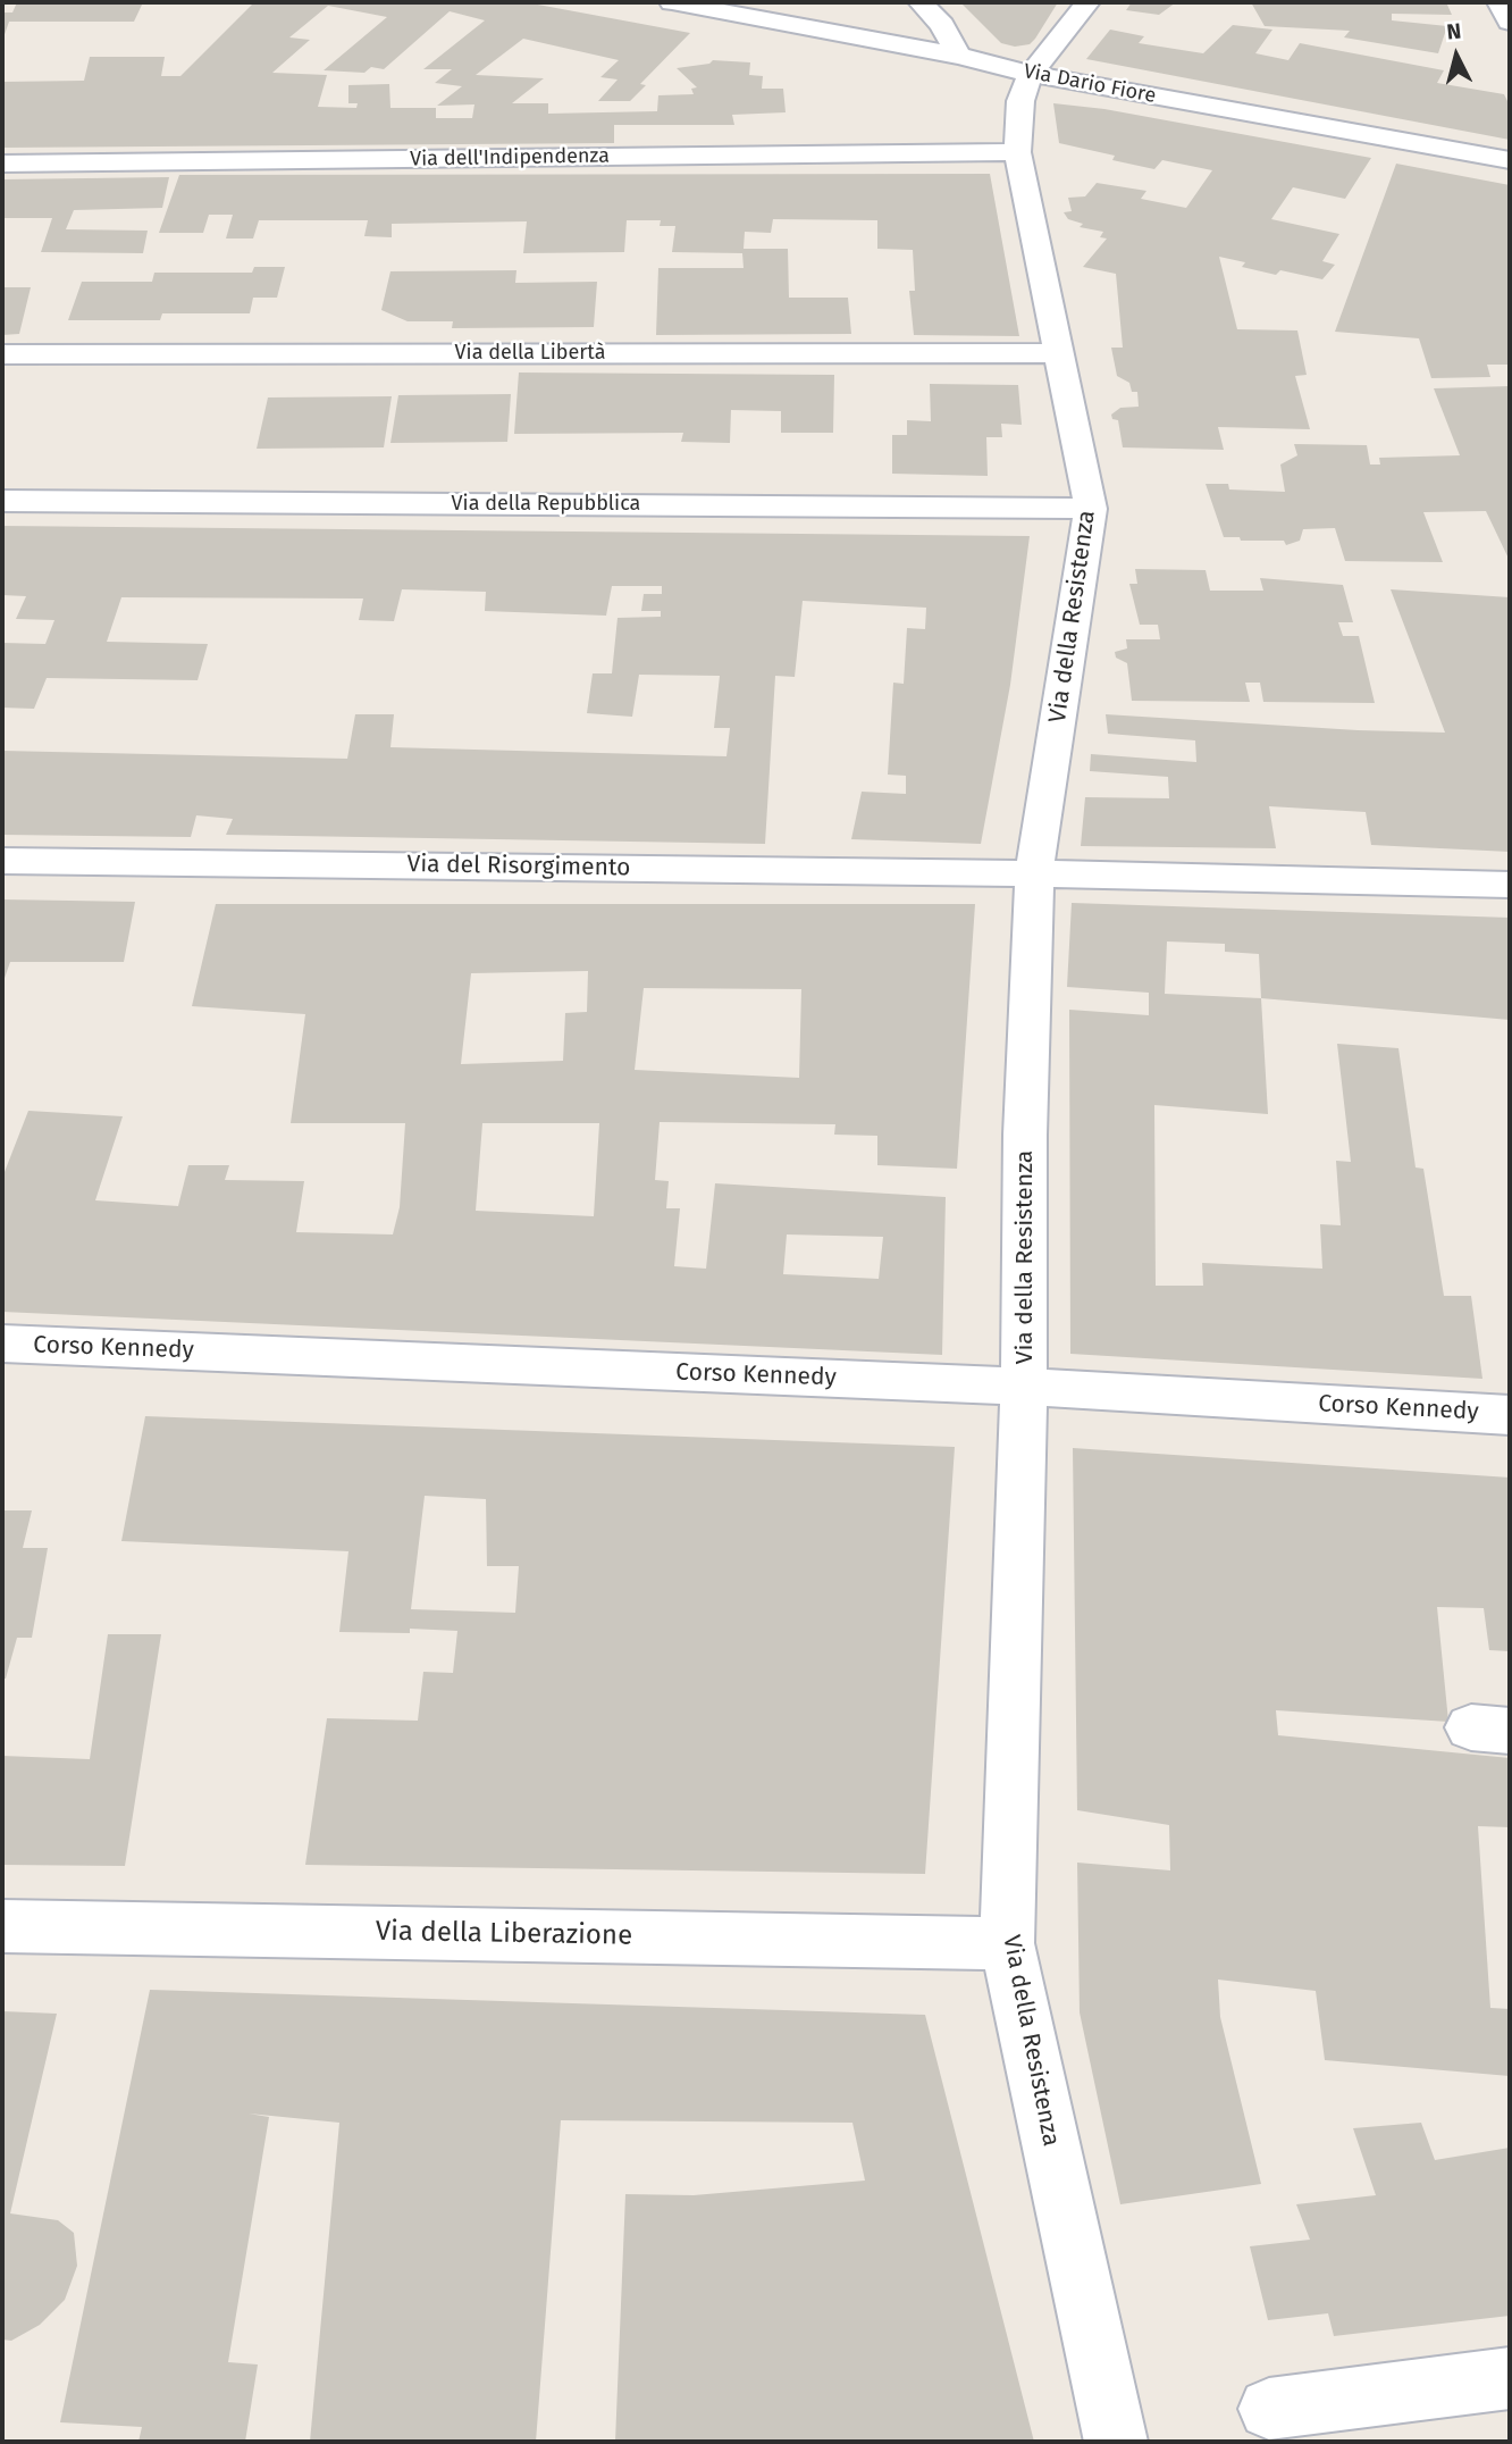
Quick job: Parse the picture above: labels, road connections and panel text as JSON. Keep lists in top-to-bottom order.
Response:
{
  "streets": {
    "street": [
      "Via Dario Fiore",
      "Via dell'Indipendenza",
      "Via della Libertà",
      "Via della Repubblica",
      "Via della Resistenza",
      "Via del Risorgimento",
      "Corso Kennedy",
      "Via della Liberazione"
    ]
  },
  "crossings": [
    ["Via Dario Fiore", "Via della Resistenza"],
    ["Via dell'Indipendenza", "Via della Resistenza"],
    ["Via della Libertà", "Via della Resistenza"],
    ["Via della Repubblica", "Via della Resistenza"],
    ["Via della Resistenza", "Via del Risorgimento"],
    ["Via della Resistenza", "Corso Kennedy"],
    ["Via della Resistenza", "Via della Liberazione"]
  ],
  "north": "top"
}
